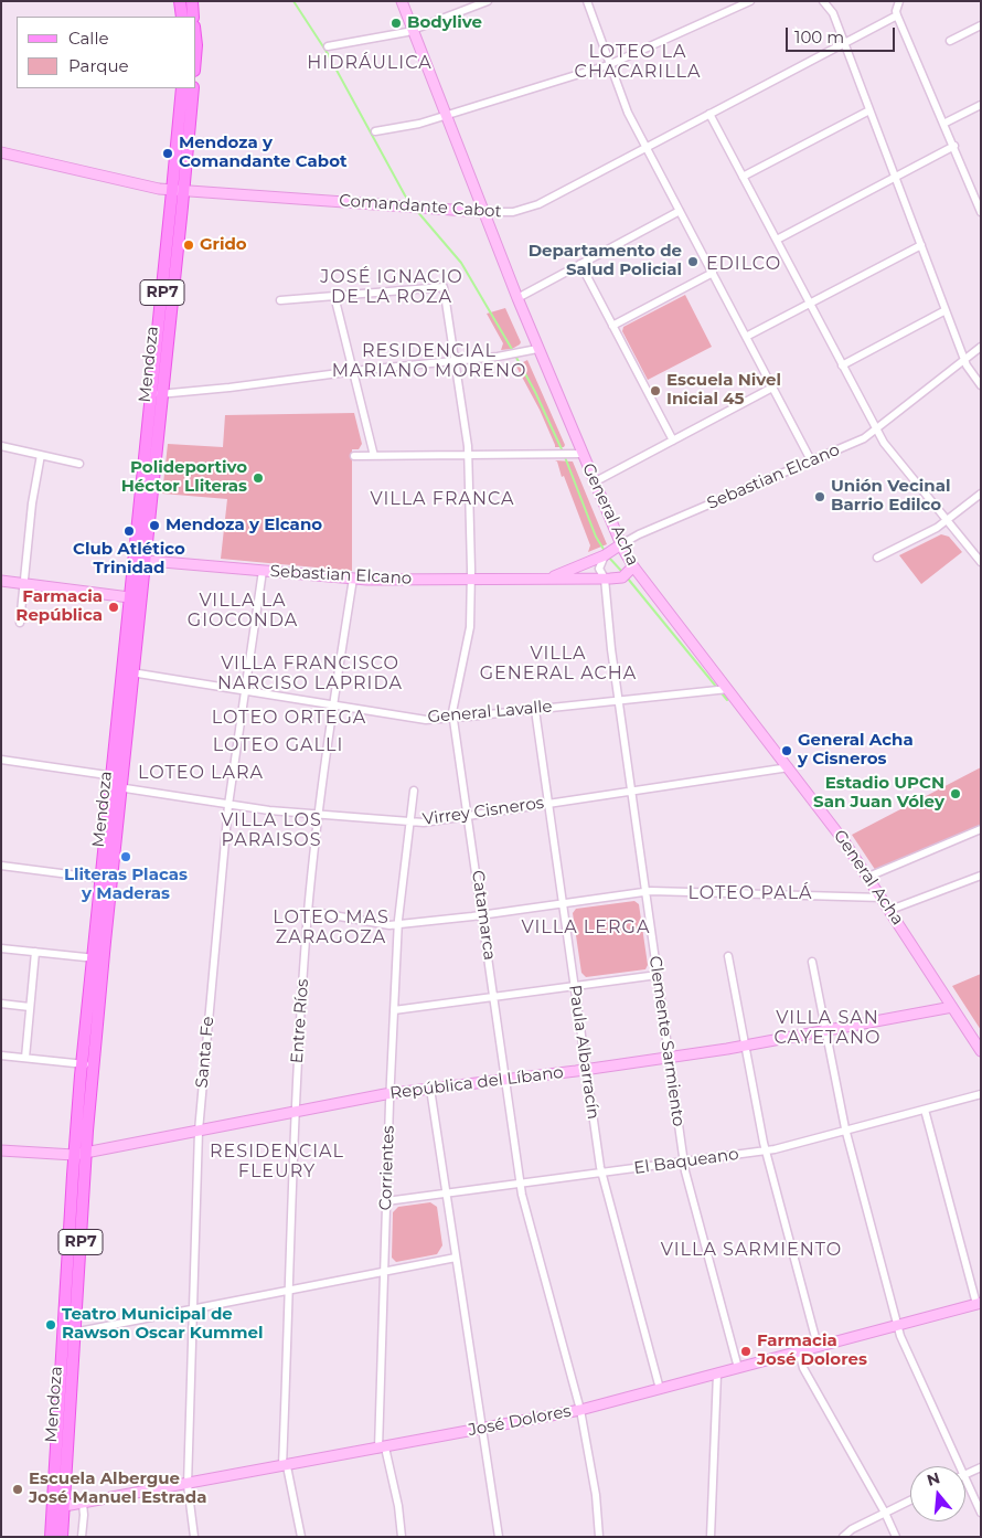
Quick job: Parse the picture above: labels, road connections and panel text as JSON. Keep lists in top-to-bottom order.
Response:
{
  "streets": {
    "main road": [
      "Comandante Cabot",
      "RP7",
      "Mendoza",
      "Sebastian Elcano",
      "General Acha",
      "República del Líbano",
      "José Dolores"
    ],
    "street": [
      "General Lavalle",
      "Virrey Cisneros",
      "Catamarca",
      "Entre Ríos",
      "Clemente Sarmiento",
      "Santa Fe",
      "Paula Albarracín",
      "El Baqueano",
      "Corrientes"
    ]
  },
  "crossings": [
    ["Comandante Cabot", "Mendoza"],
    ["Comandante Cabot", "General Acha"],
    ["Mendoza", "Sebastian Elcano"],
    ["Mendoza", "General Lavalle"],
    ["Mendoza", "Virrey Cisneros"],
    ["Mendoza", "República del Líbano"],
    ["Mendoza", "José Dolores"],
    ["Sebastian Elcano", "General Acha"],
    ["Sebastian Elcano", "Catamarca"],
    ["Sebastian Elcano", "Entre Ríos"],
    ["Sebastian Elcano", "Clemente Sarmiento"],
    ["Sebastian Elcano", "Santa Fe"],
    ["General Acha", "General Lavalle"],
    ["General Acha", "Virrey Cisneros"],
    ["General Acha", "República del Líbano"],
    ["General Lavalle", "Catamarca"],
    ["General Lavalle", "Entre Ríos"],
    ["General Lavalle", "Clemente Sarmiento"],
    ["General Lavalle", "Santa Fe"],
    ["General Lavalle", "Paula Albarracín"],
    ["Virrey Cisneros", "Catamarca"],
    ["Virrey Cisneros", "Entre Ríos"],
    ["Virrey Cisneros", "Clemente Sarmiento"],
    ["Virrey Cisneros", "Santa Fe"],
    ["Virrey Cisneros", "Paula Albarracín"],
    ["Virrey Cisneros", "Corrientes"],
    ["Catamarca", "República del Líbano"],
    ["Catamarca", "El Baqueano"],
    ["Catamarca", "José Dolores"],
    ["Entre Ríos", "República del Líbano"],
    ["Entre Ríos", "José Dolores"],
    ["Clemente Sarmiento", "República del Líbano"],
    ["Clemente Sarmiento", "El Baqueano"],
    ["Clemente Sarmiento", "José Dolores"],
    ["Santa Fe", "República del Líbano"],
    ["Santa Fe", "José Dolores"],
    ["Paula Albarracín", "República del Líbano"],
    ["Paula Albarracín", "El Baqueano"],
    ["Paula Albarracín", "José Dolores"],
    ["República del Líbano", "Corrientes"],
    ["El Baqueano", "Corrientes"],
    ["Corrientes", "José Dolores"]
  ],
  "districts": [
    "LOTEO LA CHACARILLA",
    "HIDRÁULICA",
    "EDILCO",
    "JOSÉ IGNACIO DE LA ROZA",
    "RESIDENCIAL MARIANO MORENO",
    "VILLA FRANCA",
    "VILLA LA GIOCONDA",
    "VILLA GENERAL ACHA",
    "VILLA FRANCISCO NARCISO LAPRIDA",
    "LOTEO ORTEGA",
    "LOTEO GALLI",
    "LOTEO LARA",
    "VILLA LOS PARAISOS",
    "LOTEO PALÁ",
    "LOTEO MAS ZARAGOZA",
    "VILLA LERGA",
    "VILLA SAN CAYETANO",
    "RESIDENCIAL FLEURY",
    "VILLA SARMIENTO"
  ],
  "places": [
    "Bodylive",
    "Mendoza y Comandante Cabot",
    "Grido",
    "Departamento de Salud Policial",
    "Escuela Nivel Inicial 45",
    "Polideportivo Héctor Lliteras",
    "Unión Vecinal Barrio Edilco",
    "Mendoza y Elcano",
    "Club Atlético Trinidad",
    "Farmacia República",
    "General Acha y Cisneros",
    "Estadio UPCN San Juan Vóley",
    "Lliteras Placas y Maderas",
    "Teatro Municipal de Rawson Oscar Kummel",
    "Farmacia José Dolores",
    "Escuela Albergue José Manuel Estrada"
  ],
  "legend": ["Calle", "Parque"],
  "scale_bar": "100 m",
  "north": "top"
}
